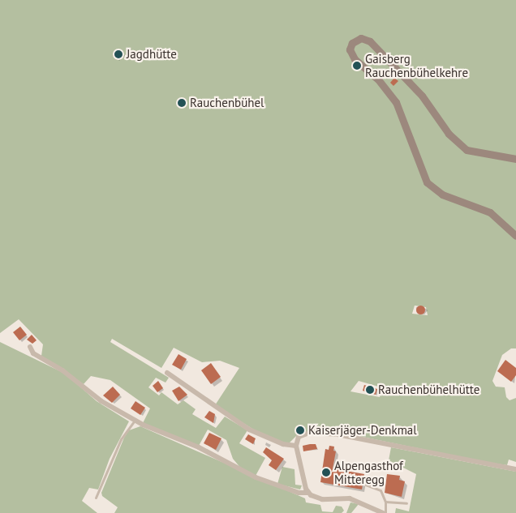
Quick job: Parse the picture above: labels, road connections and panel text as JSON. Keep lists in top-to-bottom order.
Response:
{
  "places": [
    "Jagdhütte",
    "Gaisberg Rauchenbühelkehre",
    "Rauchenbühel",
    "Rauchenbühelhütte",
    "Kaiserjäger-Denkmal",
    "Alpengasthof Mitteregg"
  ]
}
